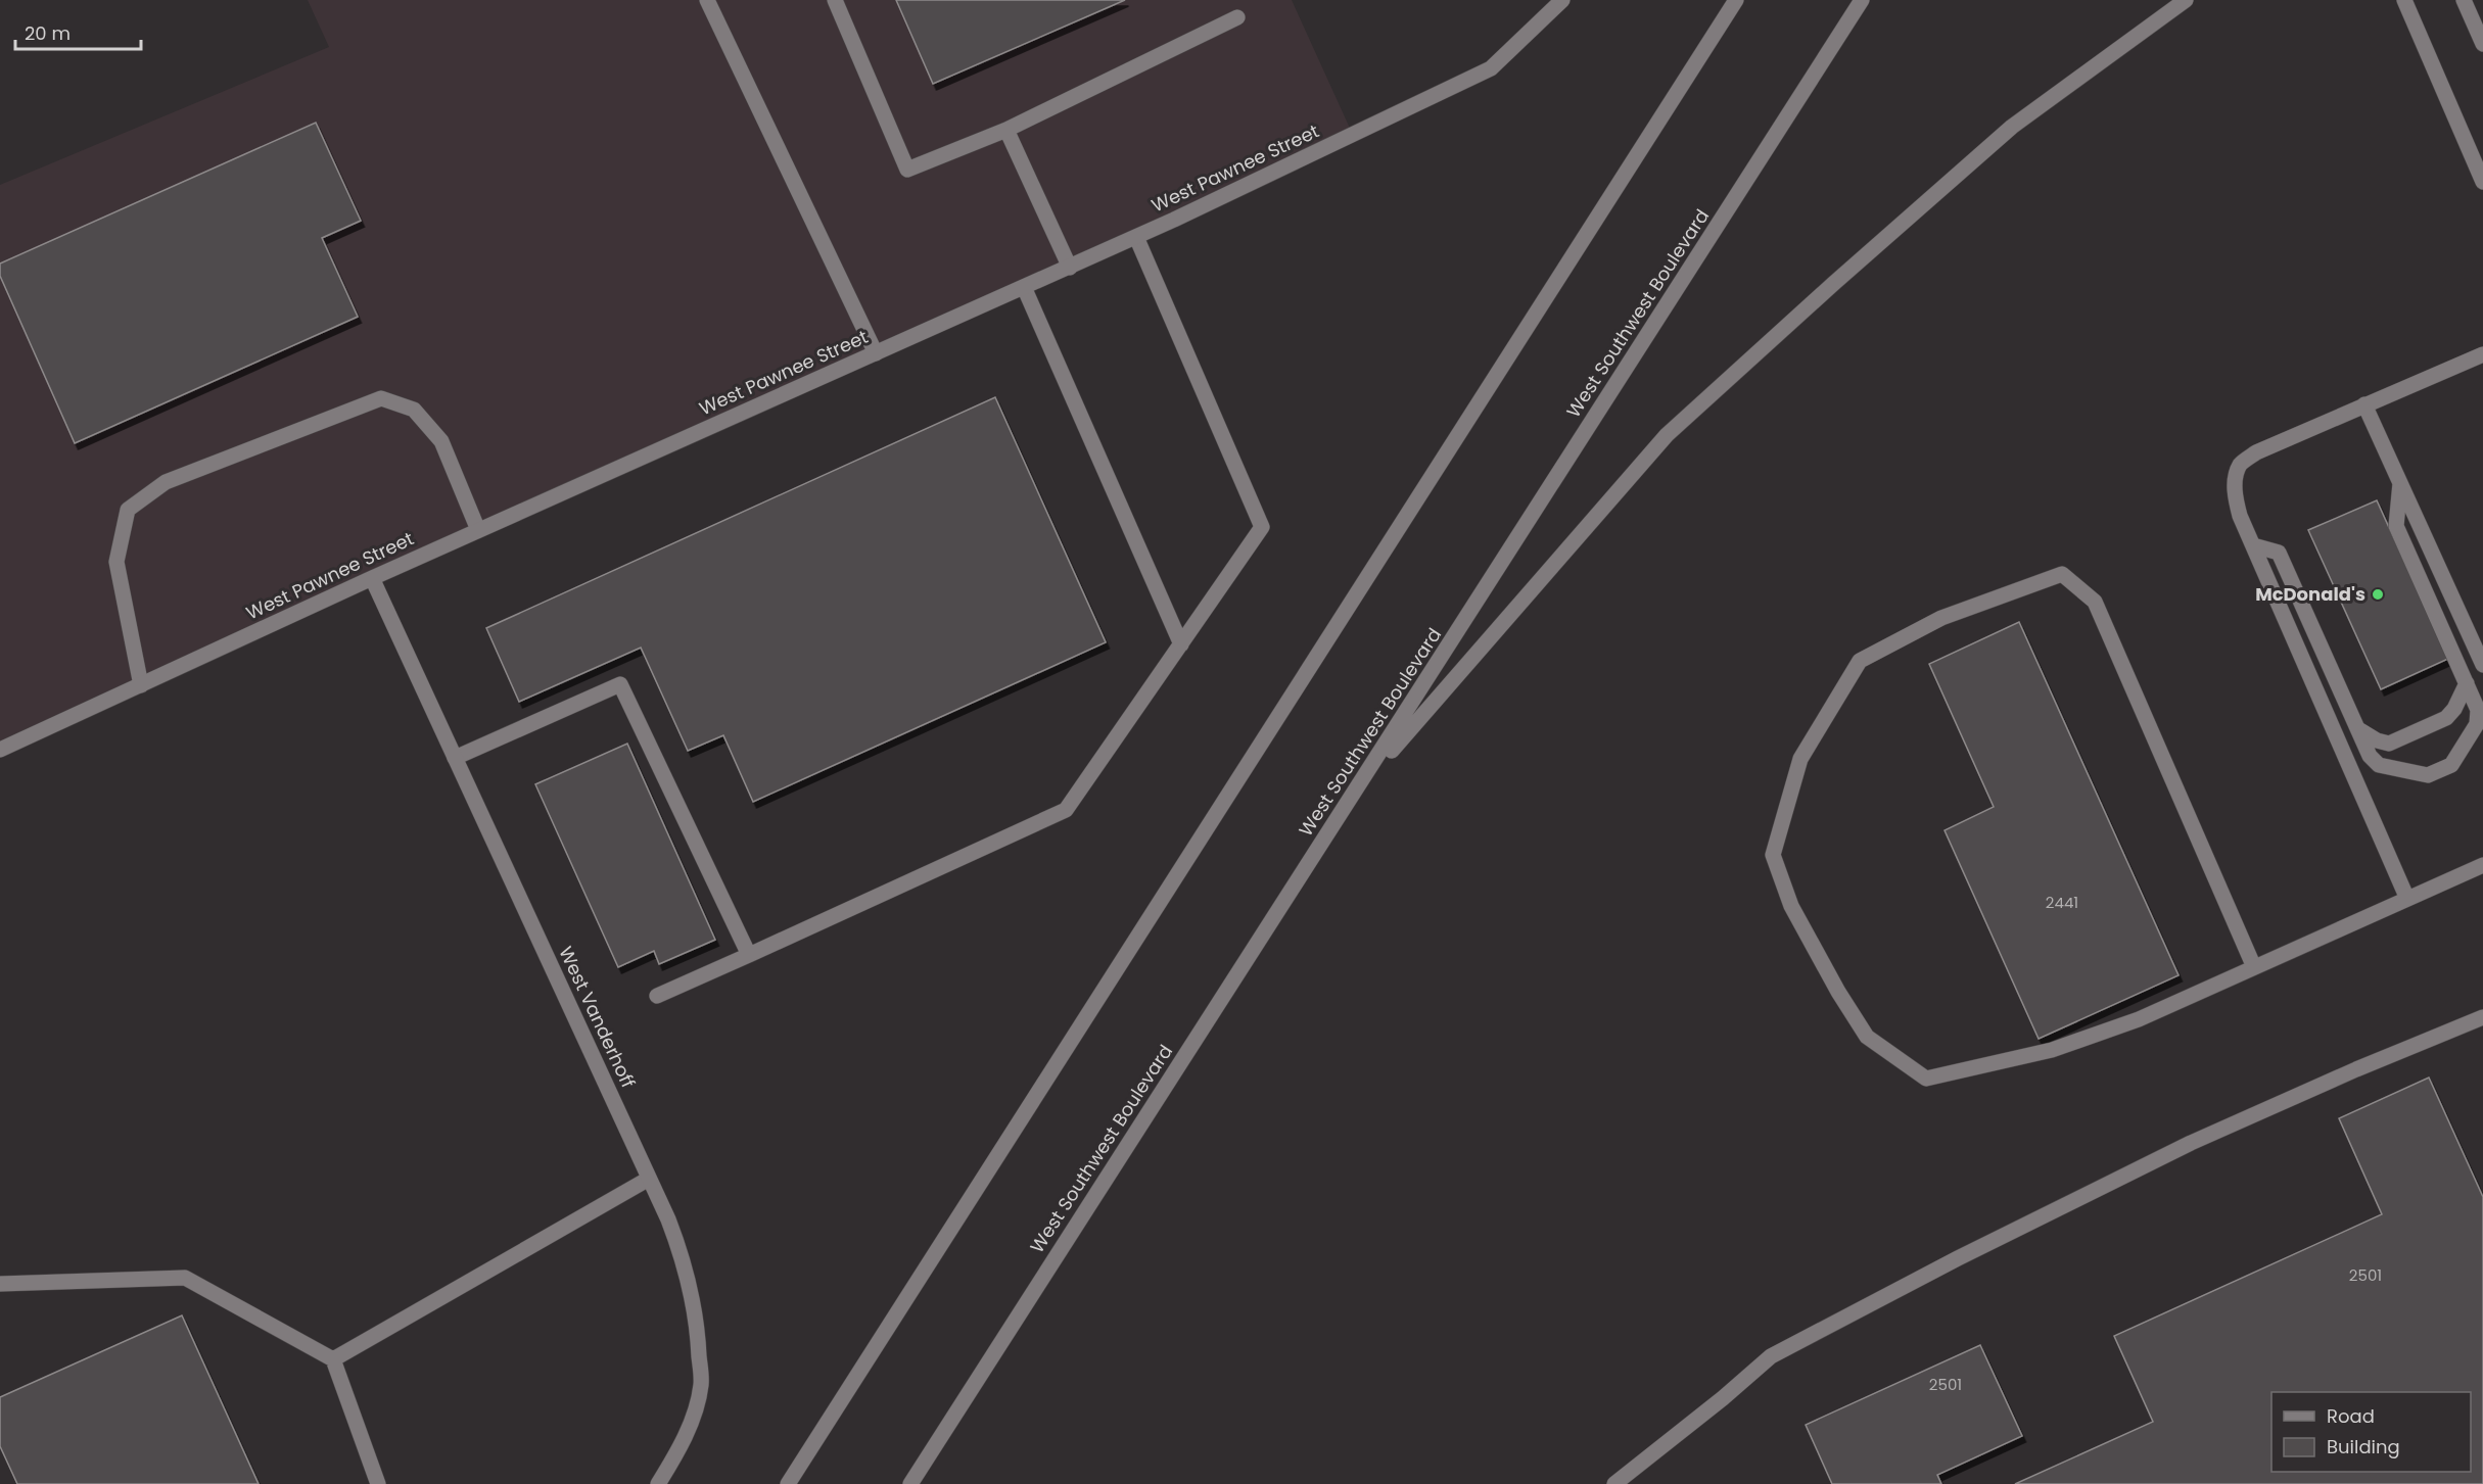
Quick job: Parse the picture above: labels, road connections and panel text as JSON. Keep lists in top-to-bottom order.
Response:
{
  "streets": {
    "main road": ["West Pawnee Street", "West Southwest Boulevard", "West Vanderhoff"]
  },
  "crossings": [
    ["West Pawnee Street", "West Vanderhoff"]
  ],
  "places": ["McDonald's"],
  "house_numbers": ["2441", "2501", "2501"],
  "legend": ["Road", "Building"],
  "scale_bar": "20 m"
}
